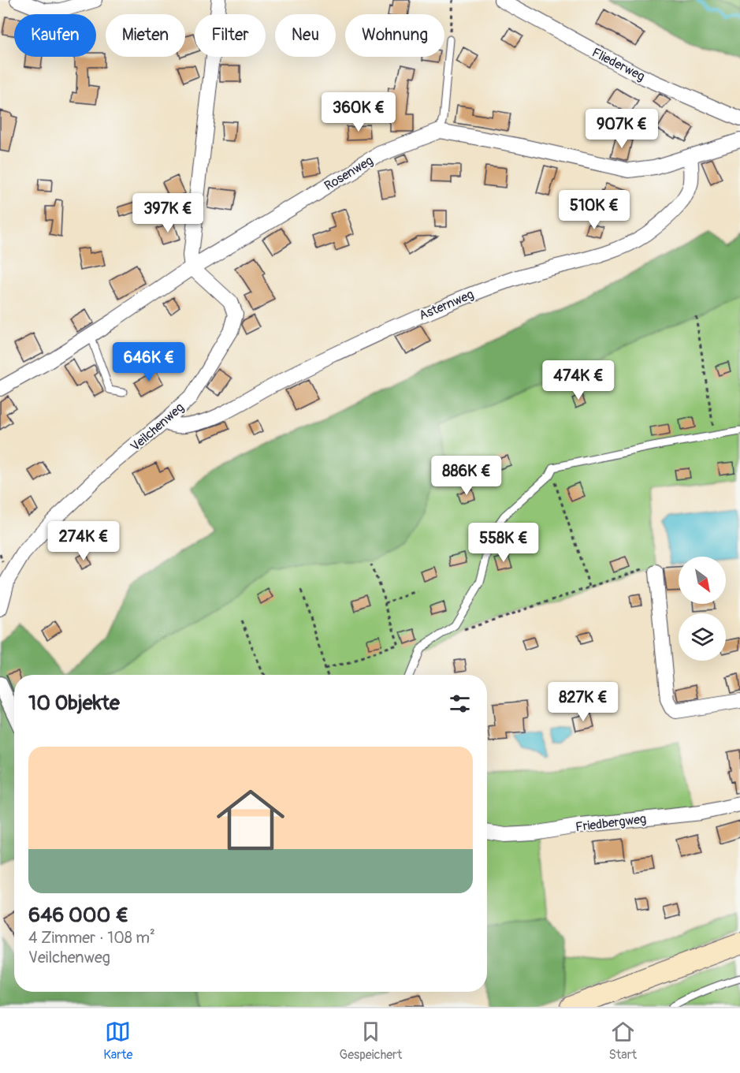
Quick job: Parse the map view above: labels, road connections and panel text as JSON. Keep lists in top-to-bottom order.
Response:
{
  "streets": {
    "street": [
      "Fliederweg",
      "Rosenweg",
      "Asternweg",
      "Veilchenweg",
      "Friedbergweg"
    ]
  },
  "crossings": [
    ["Rosenweg", "Veilchenweg"],
    ["Asternweg", "Veilchenweg"]
  ],
  "north": "bottom right",
  "page": {
    "chip": [
      "Kaufen",
      "Mieten",
      "Filter",
      "Neu",
      "Wohnung"
    ],
    "price": [
      "360K €",
      "907K €",
      "510K €",
      "397K €",
      "646K €",
      "474K €",
      "886K €",
      "274K €",
      "558K €",
      "827K €"
    ],
    "heading": "10 Objekte",
    "list": [
      {
        "name": "646 000 €",
        "note": "4 Zimmer · 108 m² · Veilchenweg"
      }
    ],
    "tabs": ["Karte", "Gespeichert", "Start"]
  }
}
